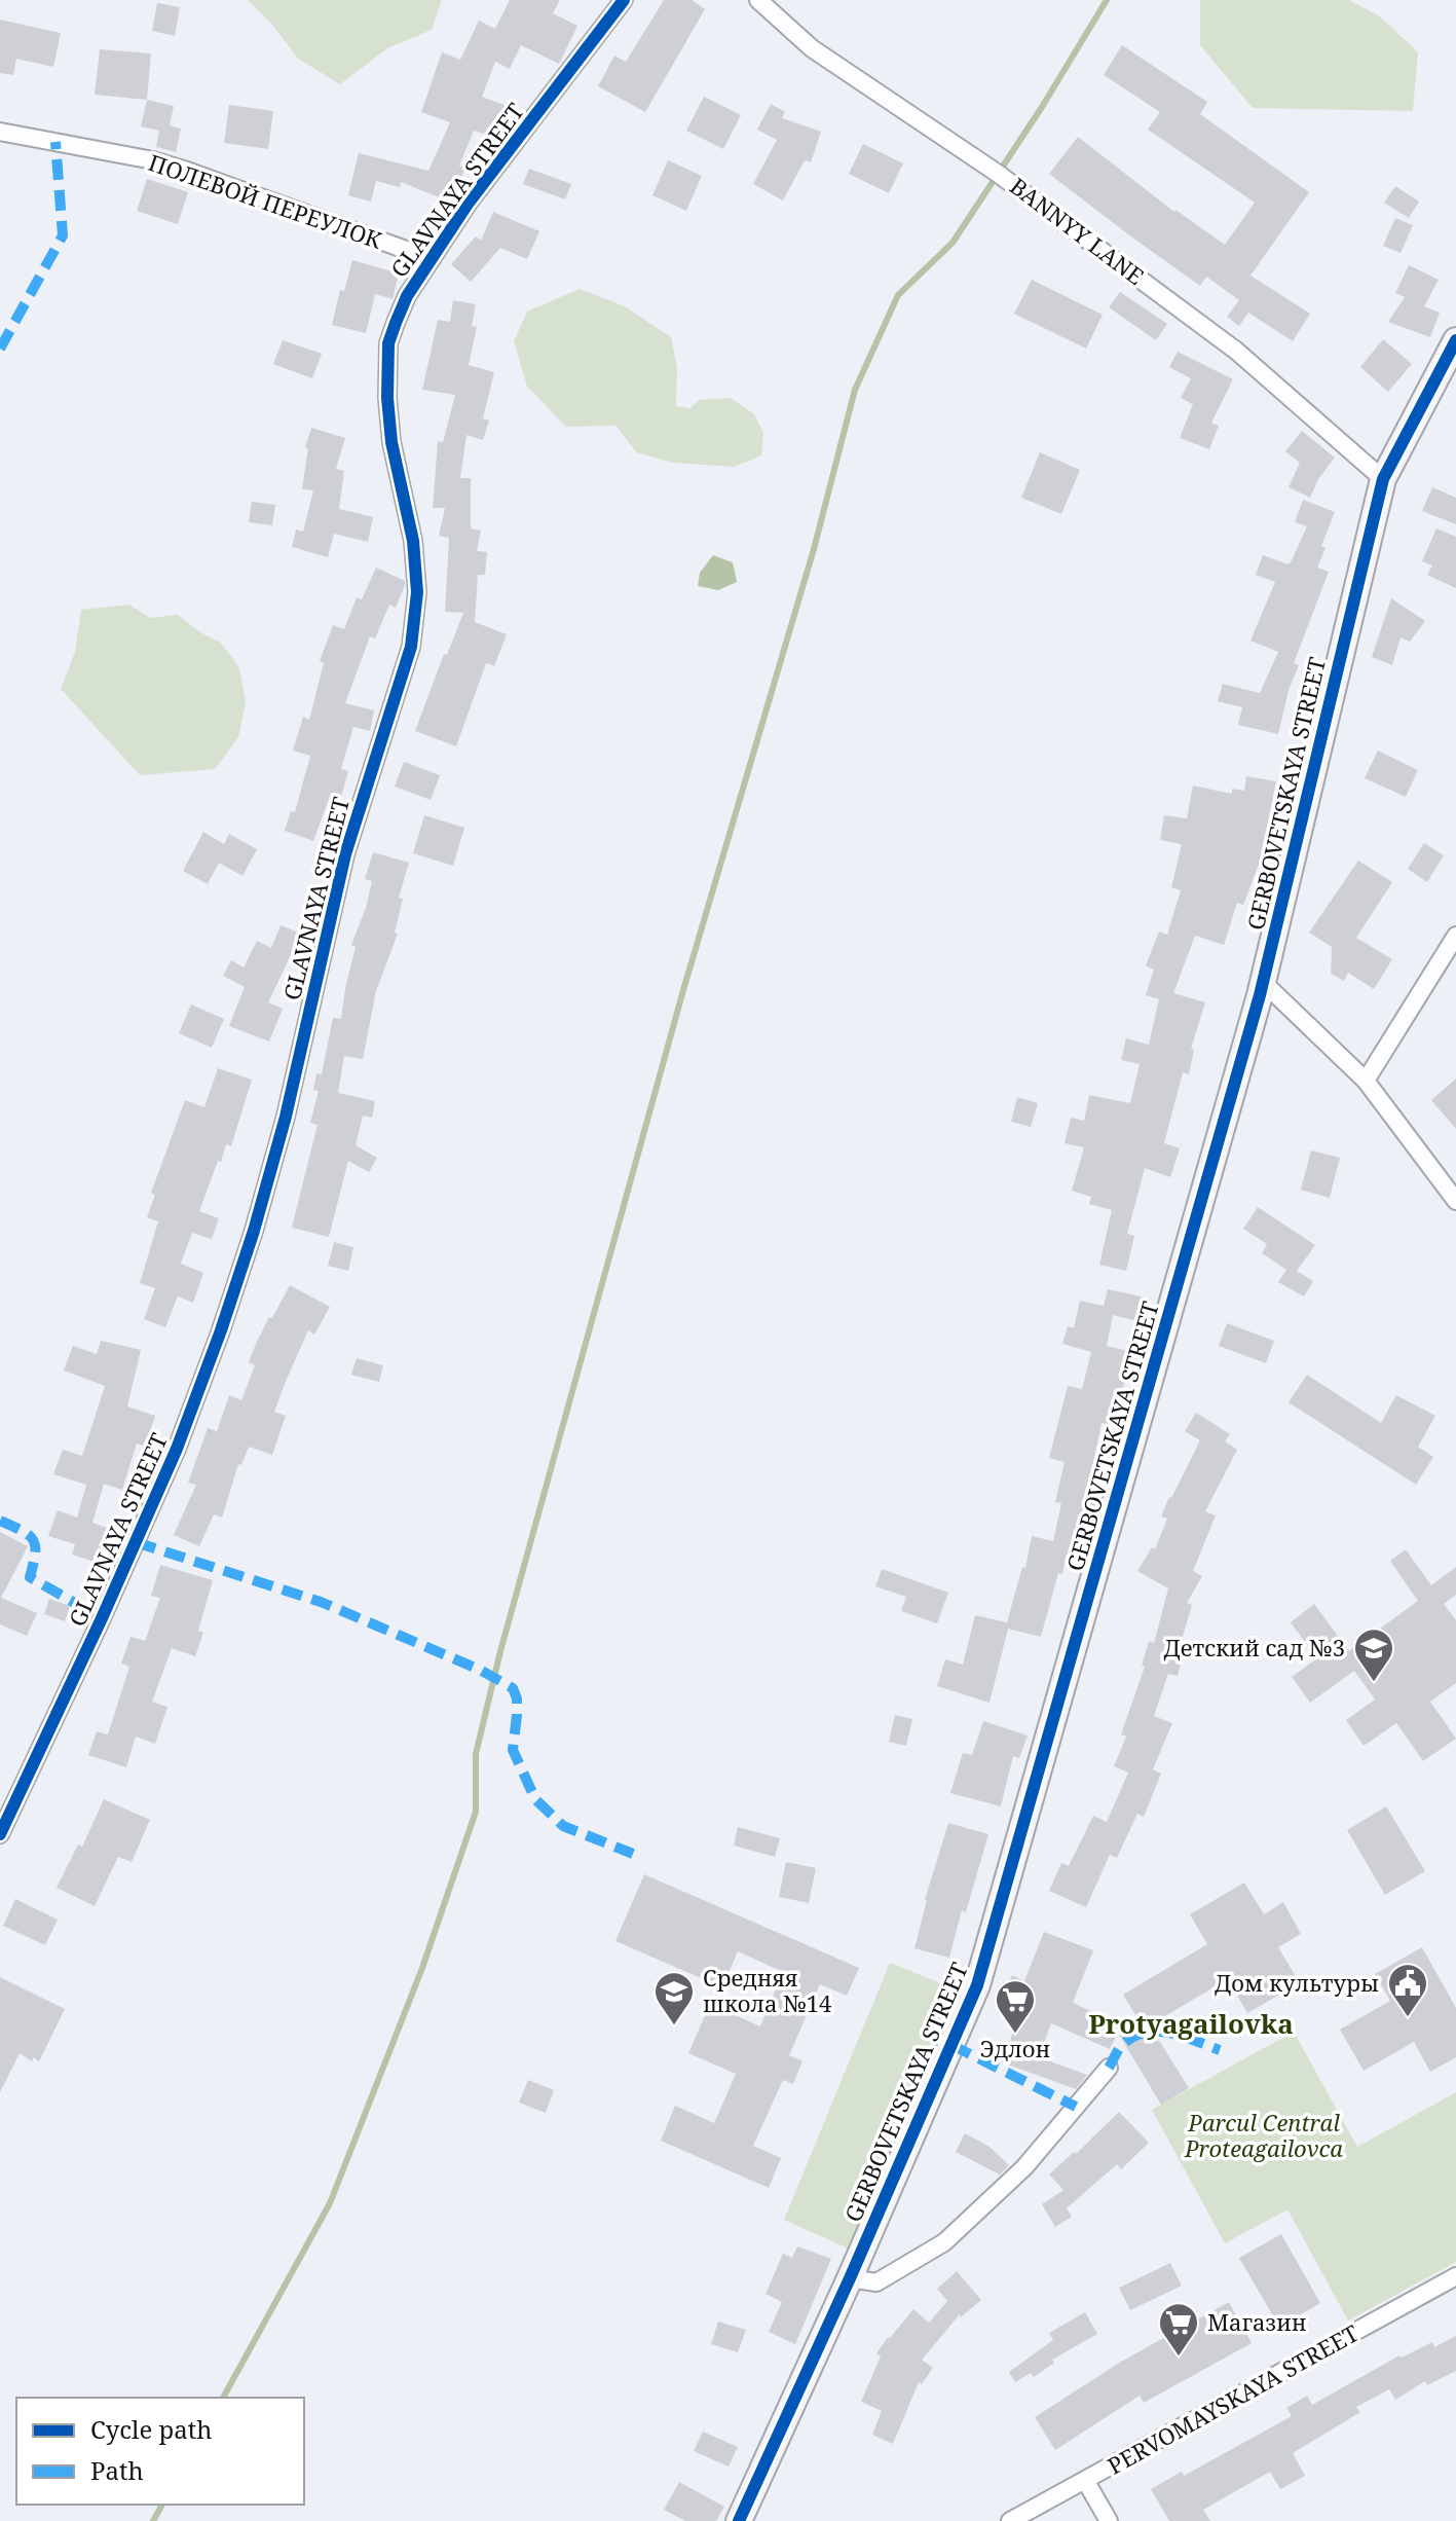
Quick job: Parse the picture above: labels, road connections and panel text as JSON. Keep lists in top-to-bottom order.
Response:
{
  "streets": {
    "street": [
      "GLAVNAYA STREET",
      "ПОЛЕВОЙ ПЕРЕУЛОК",
      "BANNYY LANE",
      "GERBOVETSKAYA STREET",
      "PERVOMAYSKAYA STREET"
    ]
  },
  "crossings": [
    ["GLAVNAYA STREET", "ПОЛЕВОЙ ПЕРЕУЛОК"],
    ["BANNYY LANE", "GERBOVETSKAYA STREET"]
  ],
  "districts": ["Protyagailovka"],
  "parks": ["Parcul Central Proteagailovca"],
  "places": {
    "school or university": ["Детский сад №3", "Средняя школа №14"],
    "public building": ["Дом культуры"],
    "supermarket": ["Эдлон", "Магазин"]
  },
  "legend": ["Cycle path", "Path"]
}
